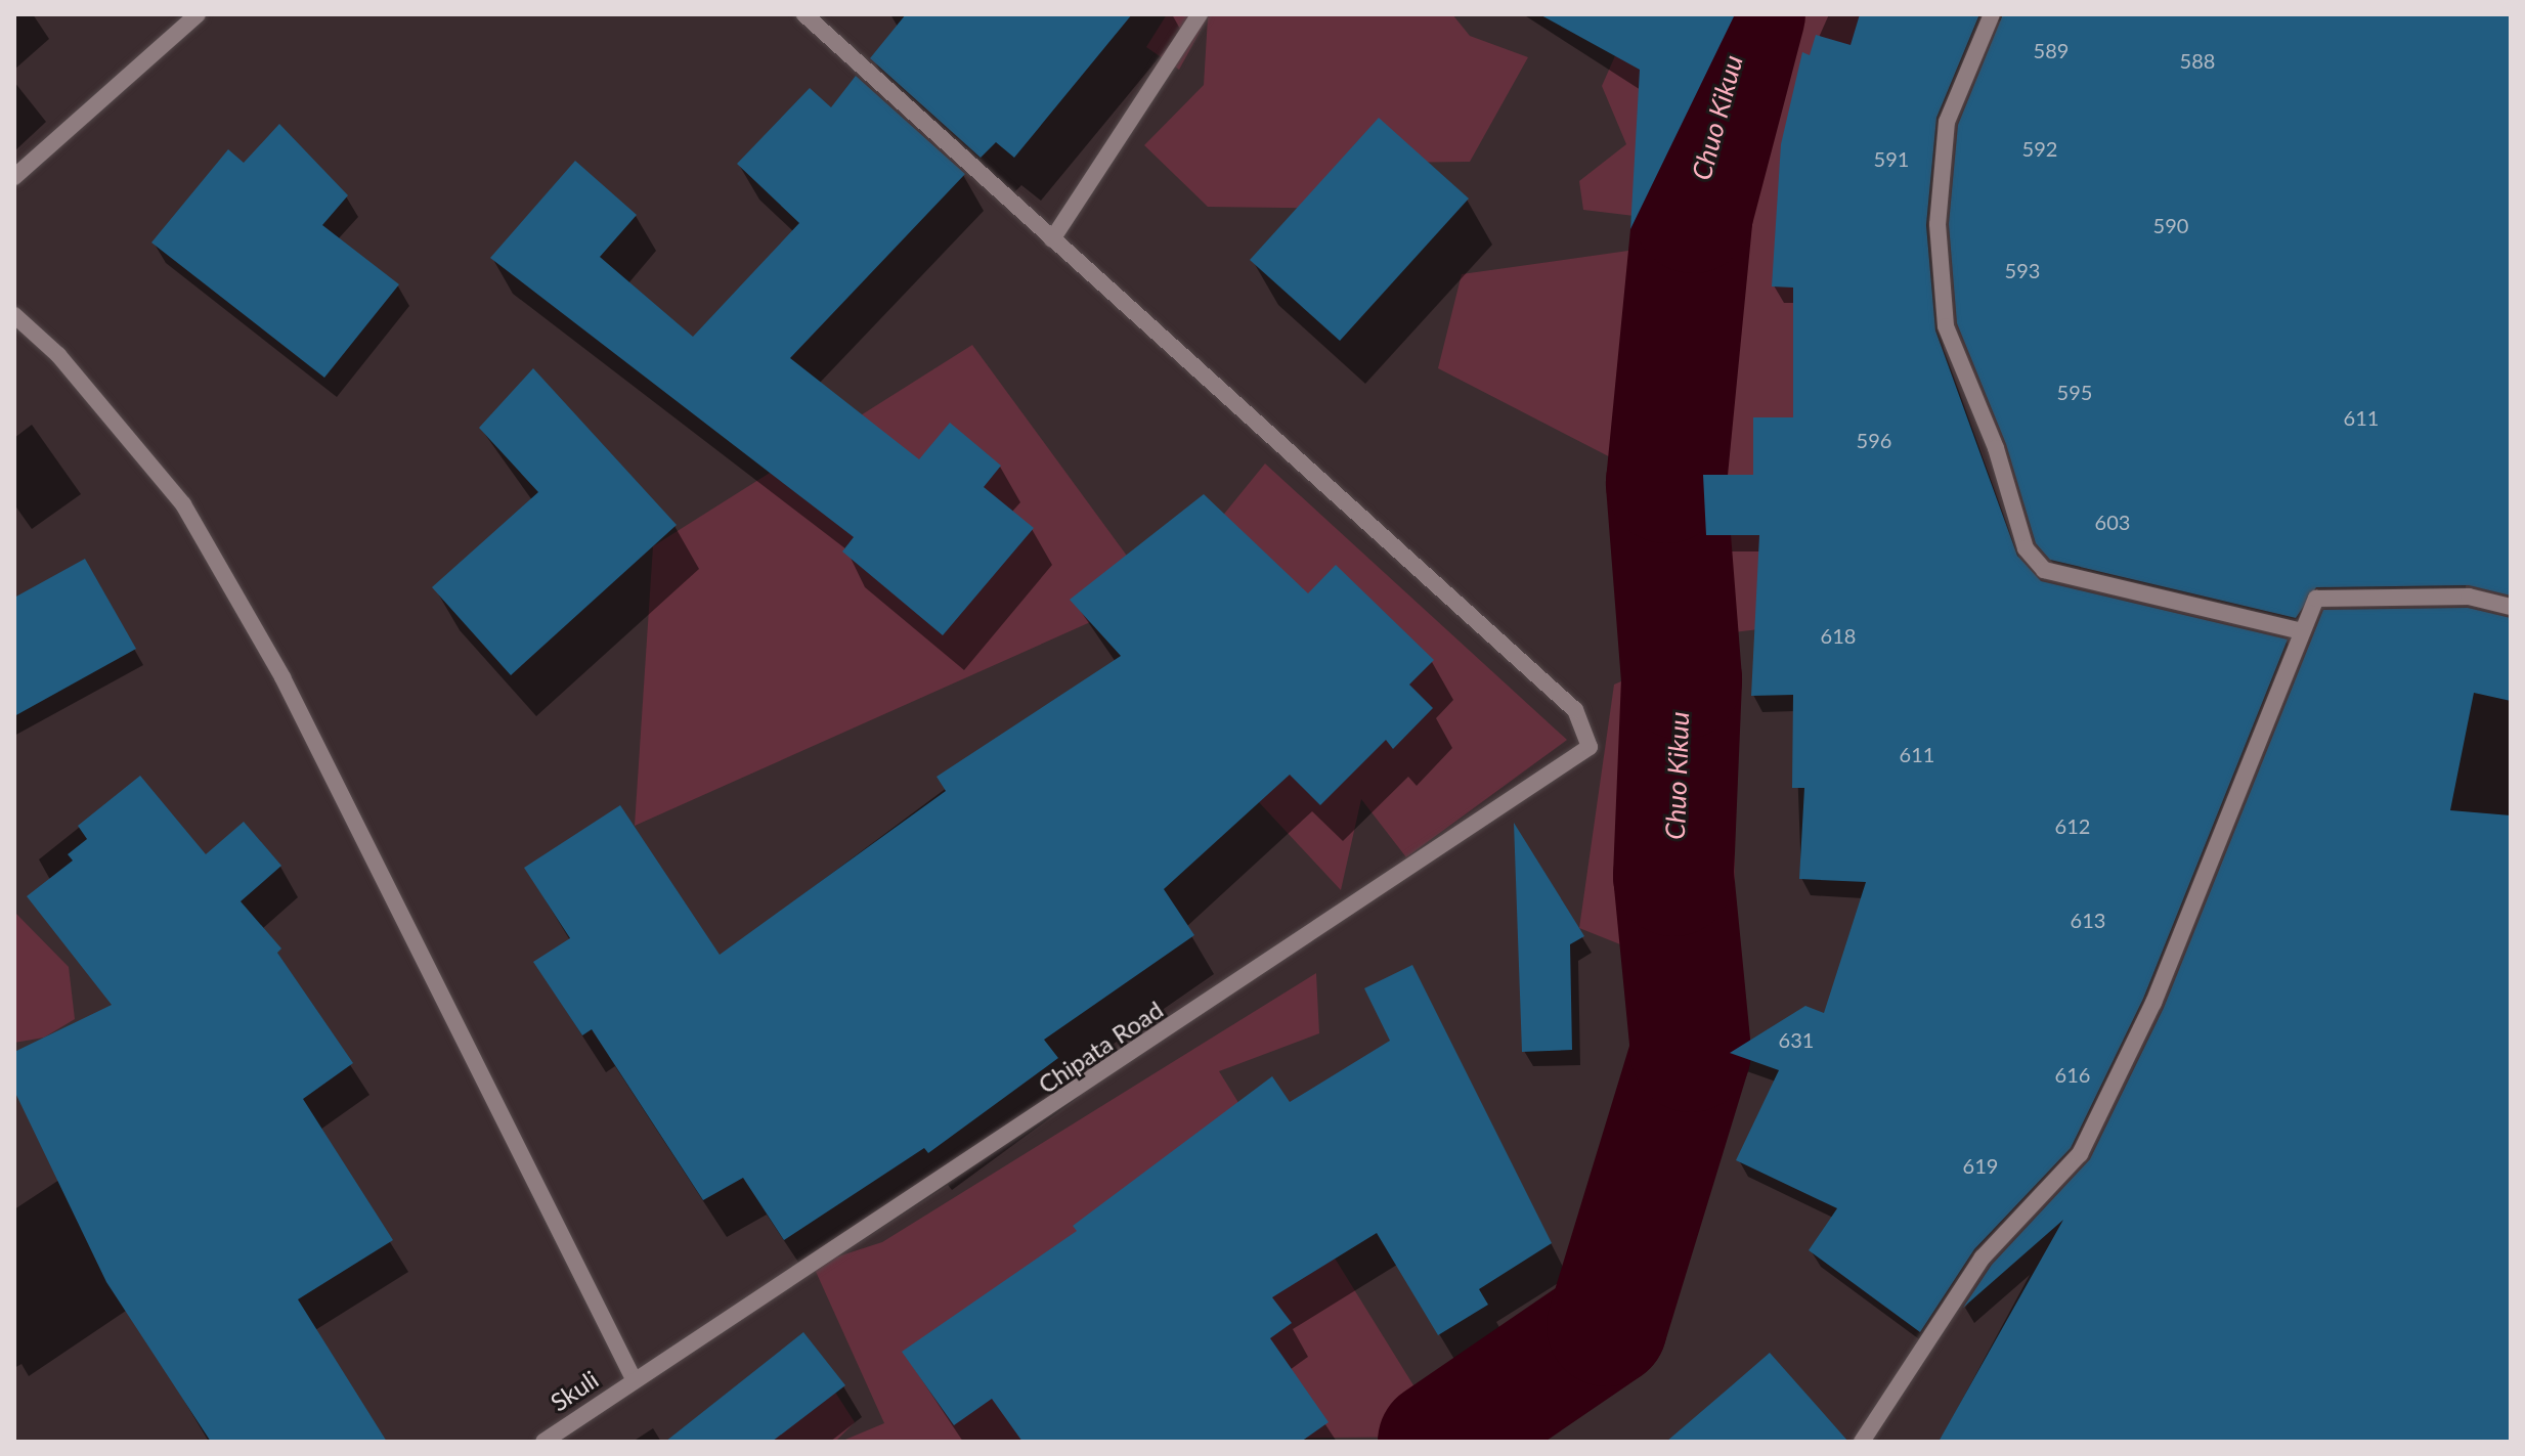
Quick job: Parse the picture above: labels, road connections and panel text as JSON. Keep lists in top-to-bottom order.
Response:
{
  "streets": {
    "street": ["Chipata Road", "Skuli"]
  },
  "crossings": [
    ["Chipata Road", "Skuli"]
  ],
  "water": ["Chuo Kikuu"],
  "house_numbers": [
    "589",
    "588",
    "592",
    "591",
    "590",
    "593",
    "595",
    "611",
    "596",
    "603",
    "618",
    "611",
    "612",
    "613",
    "631",
    "616",
    "619"
  ]
}
